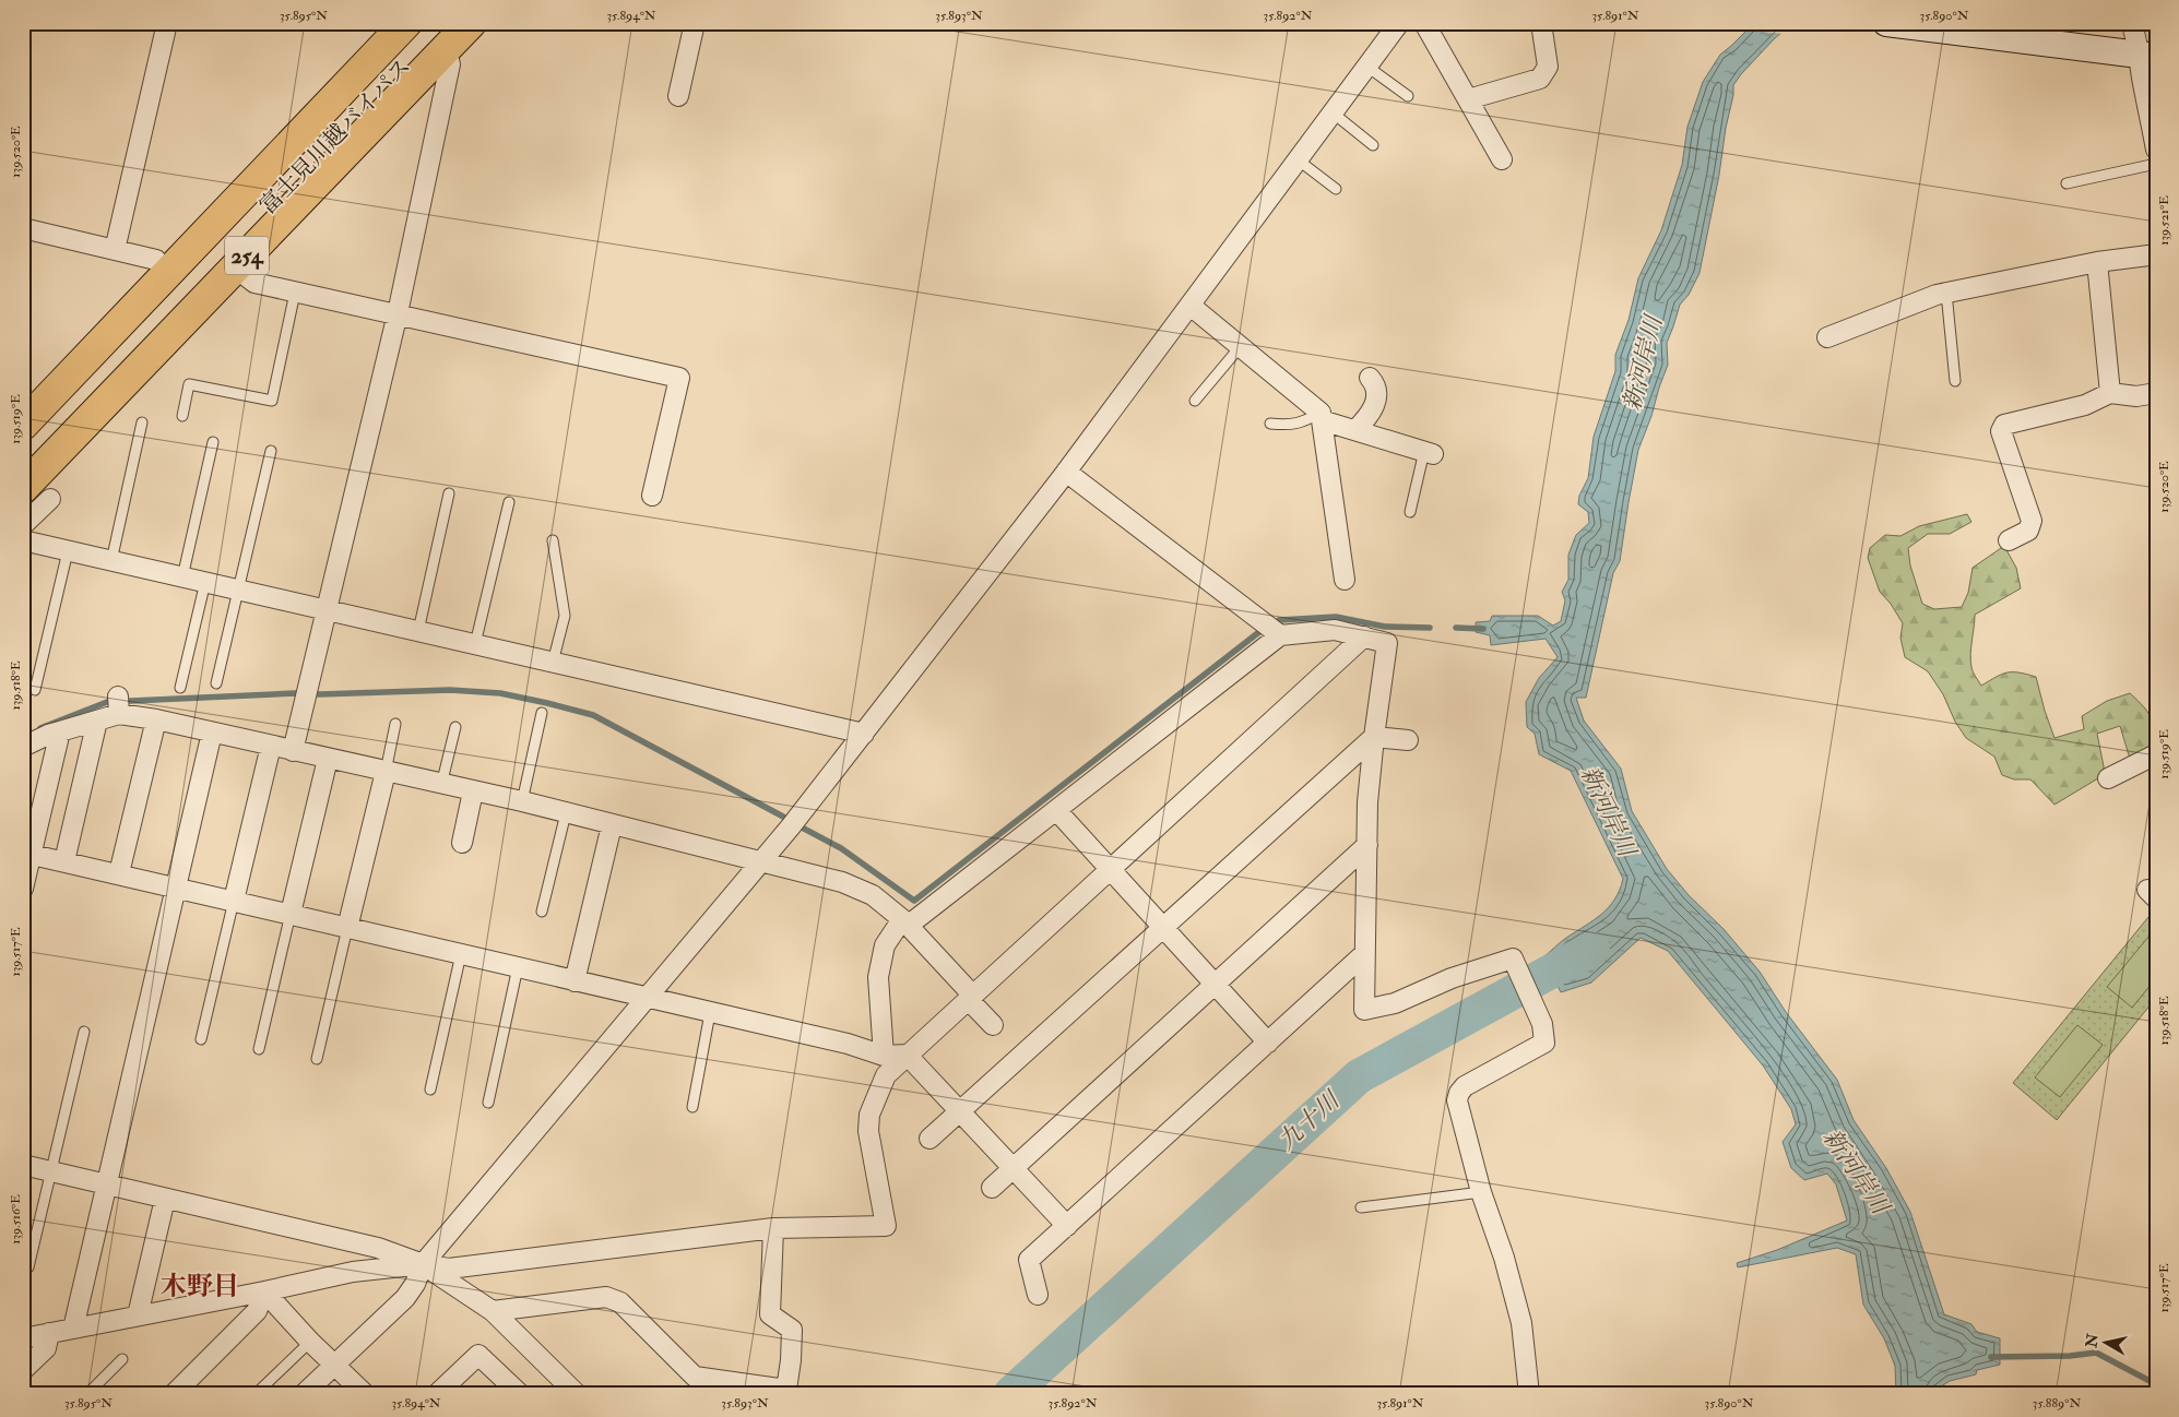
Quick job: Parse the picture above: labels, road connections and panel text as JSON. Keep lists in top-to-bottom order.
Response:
{
  "streets": {
    "highway": ["富士見川越バイパス", "254"]
  },
  "crossings": [
    ["富士見川越バイパス", "254"]
  ],
  "districts": ["木野目"],
  "water": ["新河岸川", "九十川"],
  "north": "left",
  "coordinates": [
    "35.895°N",
    "35.894°N",
    "35.893°N",
    "35.892°N",
    "35.891°N",
    "35.890°N",
    "139.520°E",
    "139.521°E",
    "139.519°E",
    "139.518°E",
    "139.517°E",
    "139.516°E",
    "35.889°N"
  ]
}
